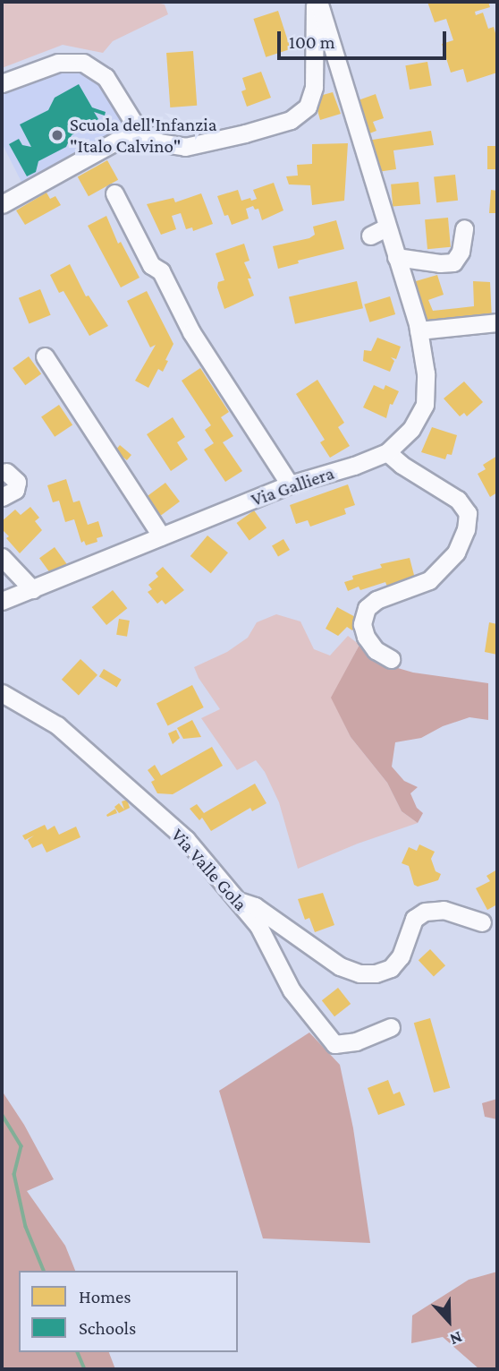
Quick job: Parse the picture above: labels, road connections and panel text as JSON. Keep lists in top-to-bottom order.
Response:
{
  "streets": {
    "street": ["Via Galliera", "Via Valle Gola"]
  },
  "places": ["Scuola dell'Infanzia \"Italo Calvino\""],
  "legend": ["Homes", "Schools"],
  "scale_bar": "100 m",
  "north": "bottom"
}
